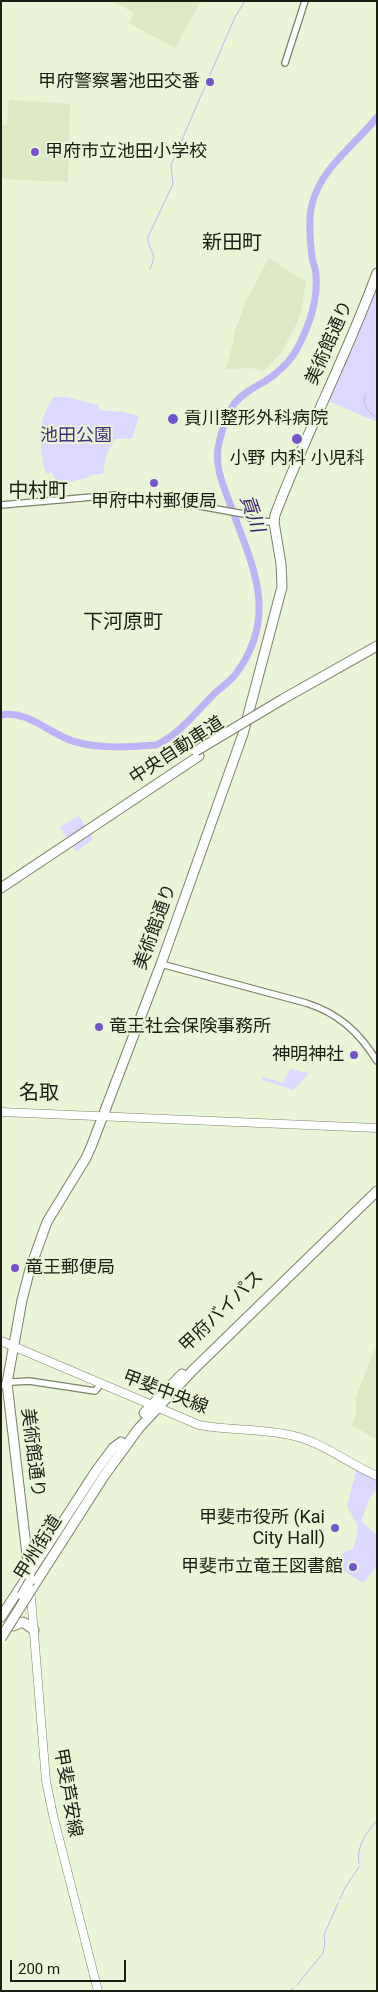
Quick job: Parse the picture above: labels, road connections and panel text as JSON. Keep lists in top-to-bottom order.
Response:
{
  "streets": {
    "highway": [
      "美術館通り",
      "中央自動車道",
      "甲府バイパス",
      "甲州街道"
    ],
    "main road": ["甲斐中央線", "甲斐芦安線"]
  },
  "crossings": [
    ["美術館通り", "甲斐中央線"],
    ["美術館通り", "甲州街道"],
    ["美術館通り", "甲斐芦安線"],
    ["甲府バイパス", "甲斐中央線"],
    ["甲府バイパス", "甲州街道"]
  ],
  "districts": [
    "新田町",
    "中村町",
    "下河原町",
    "名取"
  ],
  "water": ["貢川"],
  "parks": ["池田公園"],
  "places": [
    "甲府警察署池田交番",
    "甲府市立池田小学校",
    "貢川整形外科病院",
    "小野 内科 小児科",
    "甲府中村郵便局",
    "竜王社会保険事務所",
    "神明神社",
    "竜王郵便局",
    "甲斐市役所 (Kai City Hall)",
    "甲斐市立竜王図書館"
  ],
  "scale_bar": "200 m"
}
